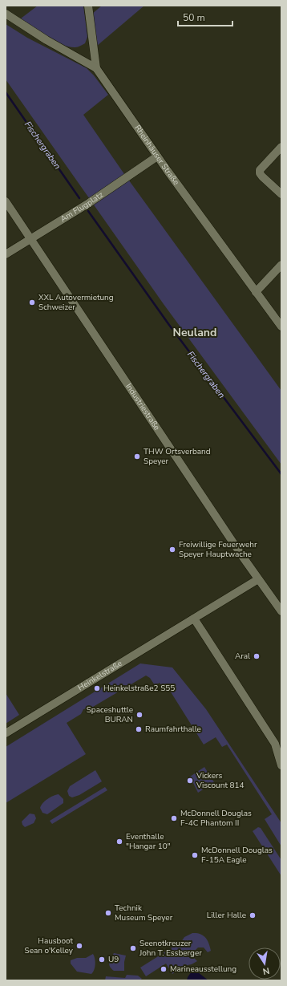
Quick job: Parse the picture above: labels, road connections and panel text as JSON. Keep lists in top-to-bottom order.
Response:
{
  "streets": {
    "street": [
      "Rheinhäuser Straße",
      "Am Flugplatz",
      "Industriestraße",
      "Heinkelstraße"
    ]
  },
  "crossings": [
    ["Rheinhäuser Straße", "Am Flugplatz"],
    ["Am Flugplatz", "Industriestraße"],
    ["Industriestraße", "Heinkelstraße"]
  ],
  "districts": ["Neuland"],
  "water": ["Fischergraben"],
  "places": [
    "XXL Autovermietung Schweizer",
    "THW Ortsverband Speyer",
    "Freiwillige Feuerwehr Speyer Hauptwache",
    "Aral",
    "Heinkelstraße2 S55",
    "Spaceshuttle BURAN",
    "Raumfahrthalle",
    "Vickers Viscount 814",
    "McDonnell Douglas F-4C Phantom II",
    "Eventhalle \"Hangar 10\"",
    "McDonnell Douglas F-15A Eagle",
    "Technik Museum Speyer",
    "Liller Halle",
    "Hausboot Sean o'Kelley",
    "Seenotkreuzer John T. Essberger",
    "U9",
    "Marineausstellung"
  ],
  "scale_bar": "50 m",
  "north": "bottom"
}
